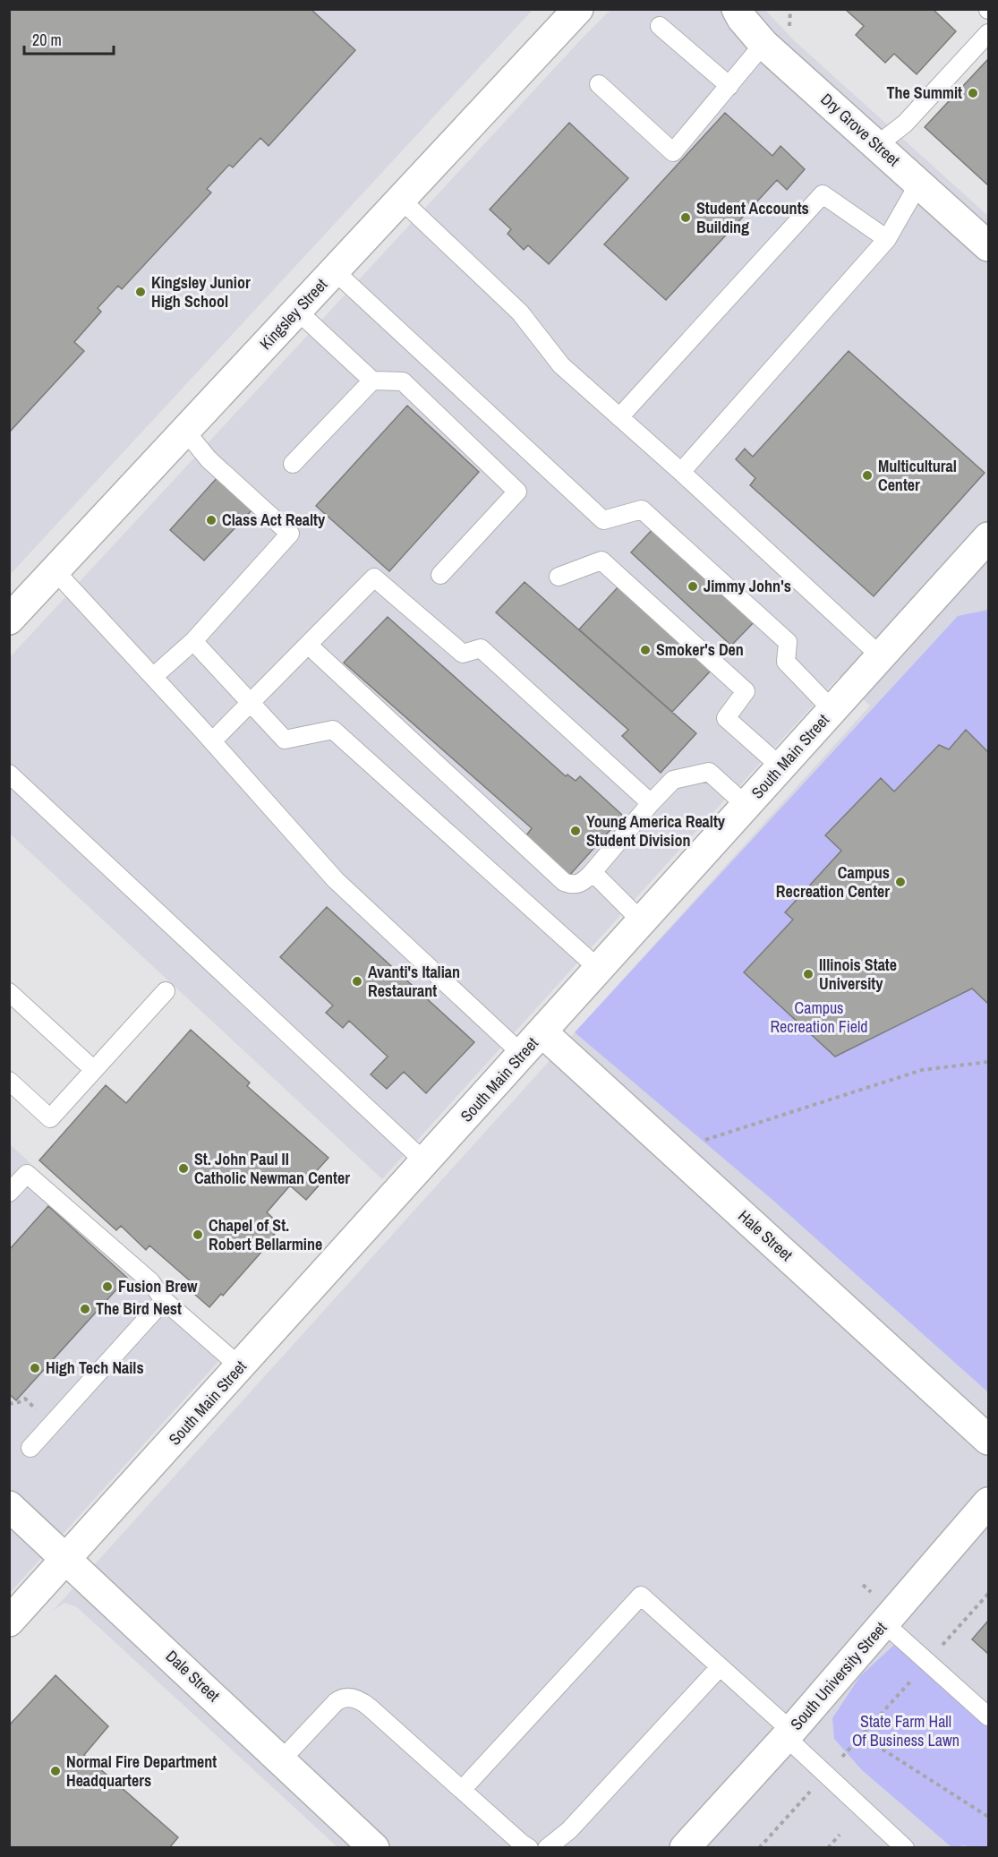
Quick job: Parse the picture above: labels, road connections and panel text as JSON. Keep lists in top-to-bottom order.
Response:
{
  "streets": {
    "main road": [
      "Dry Grove Street",
      "Kingsley Street",
      "South Main Street",
      "Hale Street",
      "Dale Street",
      "South University Street"
    ]
  },
  "crossings": [
    ["South Main Street", "Hale Street"],
    ["South Main Street", "Dale Street"]
  ],
  "parks": ["Campus Recreation Field", "State Farm Hall Of Business Lawn"],
  "places": [
    "The Summit",
    "Student Accounts Building",
    "Kingsley Junior High School",
    "Multicultural Center",
    "Class Act Realty",
    "Jimmy John's",
    "Smoker's Den",
    "Young America Realty Student Division",
    "Campus Recreation Center",
    "Illinois State University",
    "Avanti's Italian Restaurant",
    "St. John Paul II Catholic Newman Center",
    "Chapel of St. Robert Bellarmine",
    "Fusion Brew",
    "The Bird Nest",
    "High Tech Nails",
    "Normal Fire Department Headquarters"
  ],
  "scale_bar": "20 m"
}
